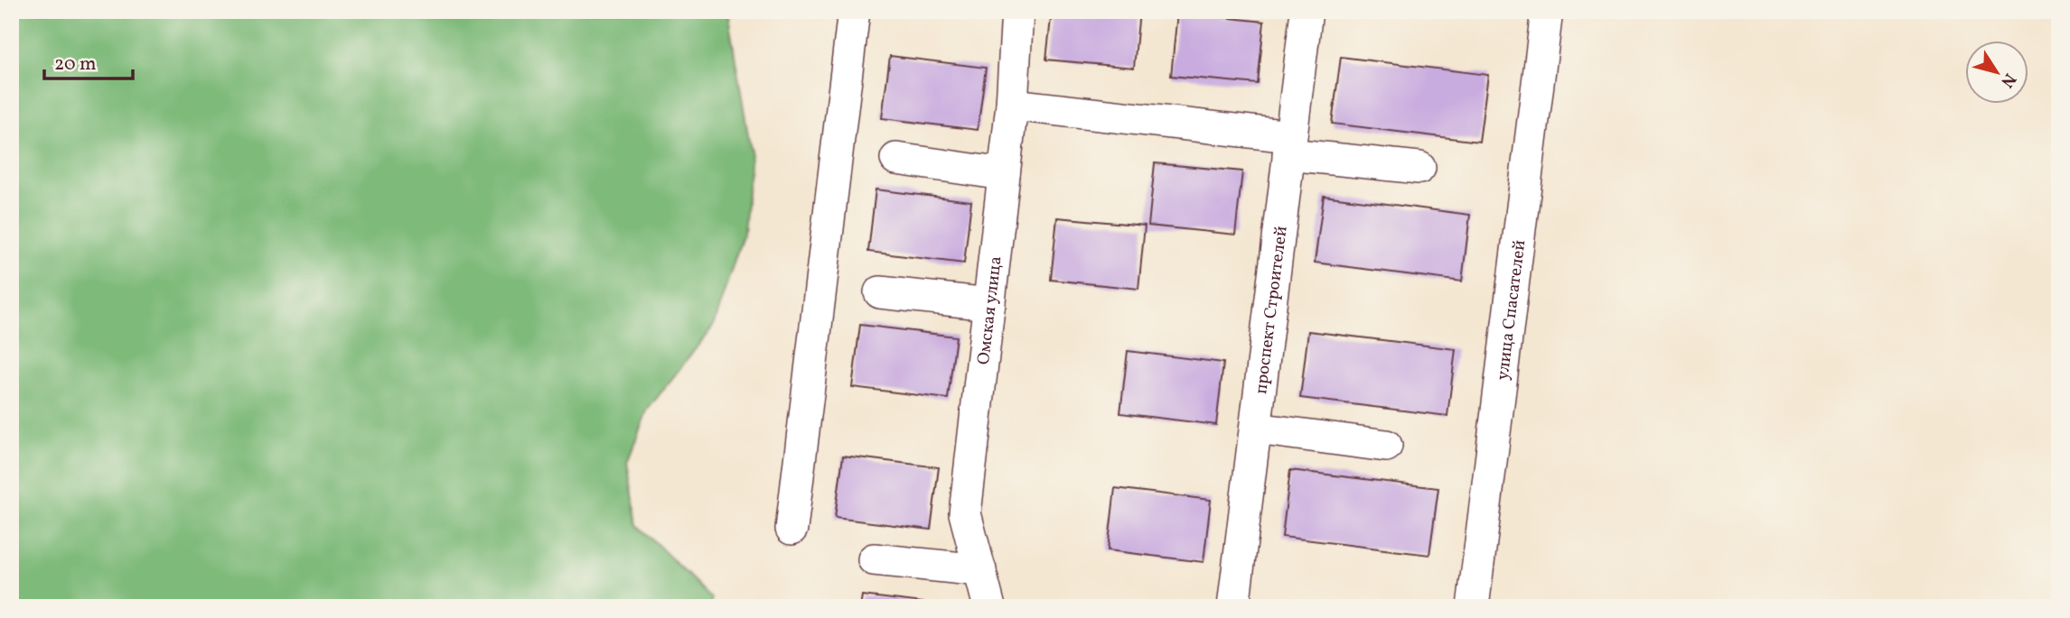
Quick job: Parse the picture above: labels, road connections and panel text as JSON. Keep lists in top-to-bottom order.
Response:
{
  "streets": {
    "street": ["проспект Строителей", "улица Спасателей", "Омская улица"]
  },
  "scale_bar": "20 m",
  "north": "bottom right"
}
